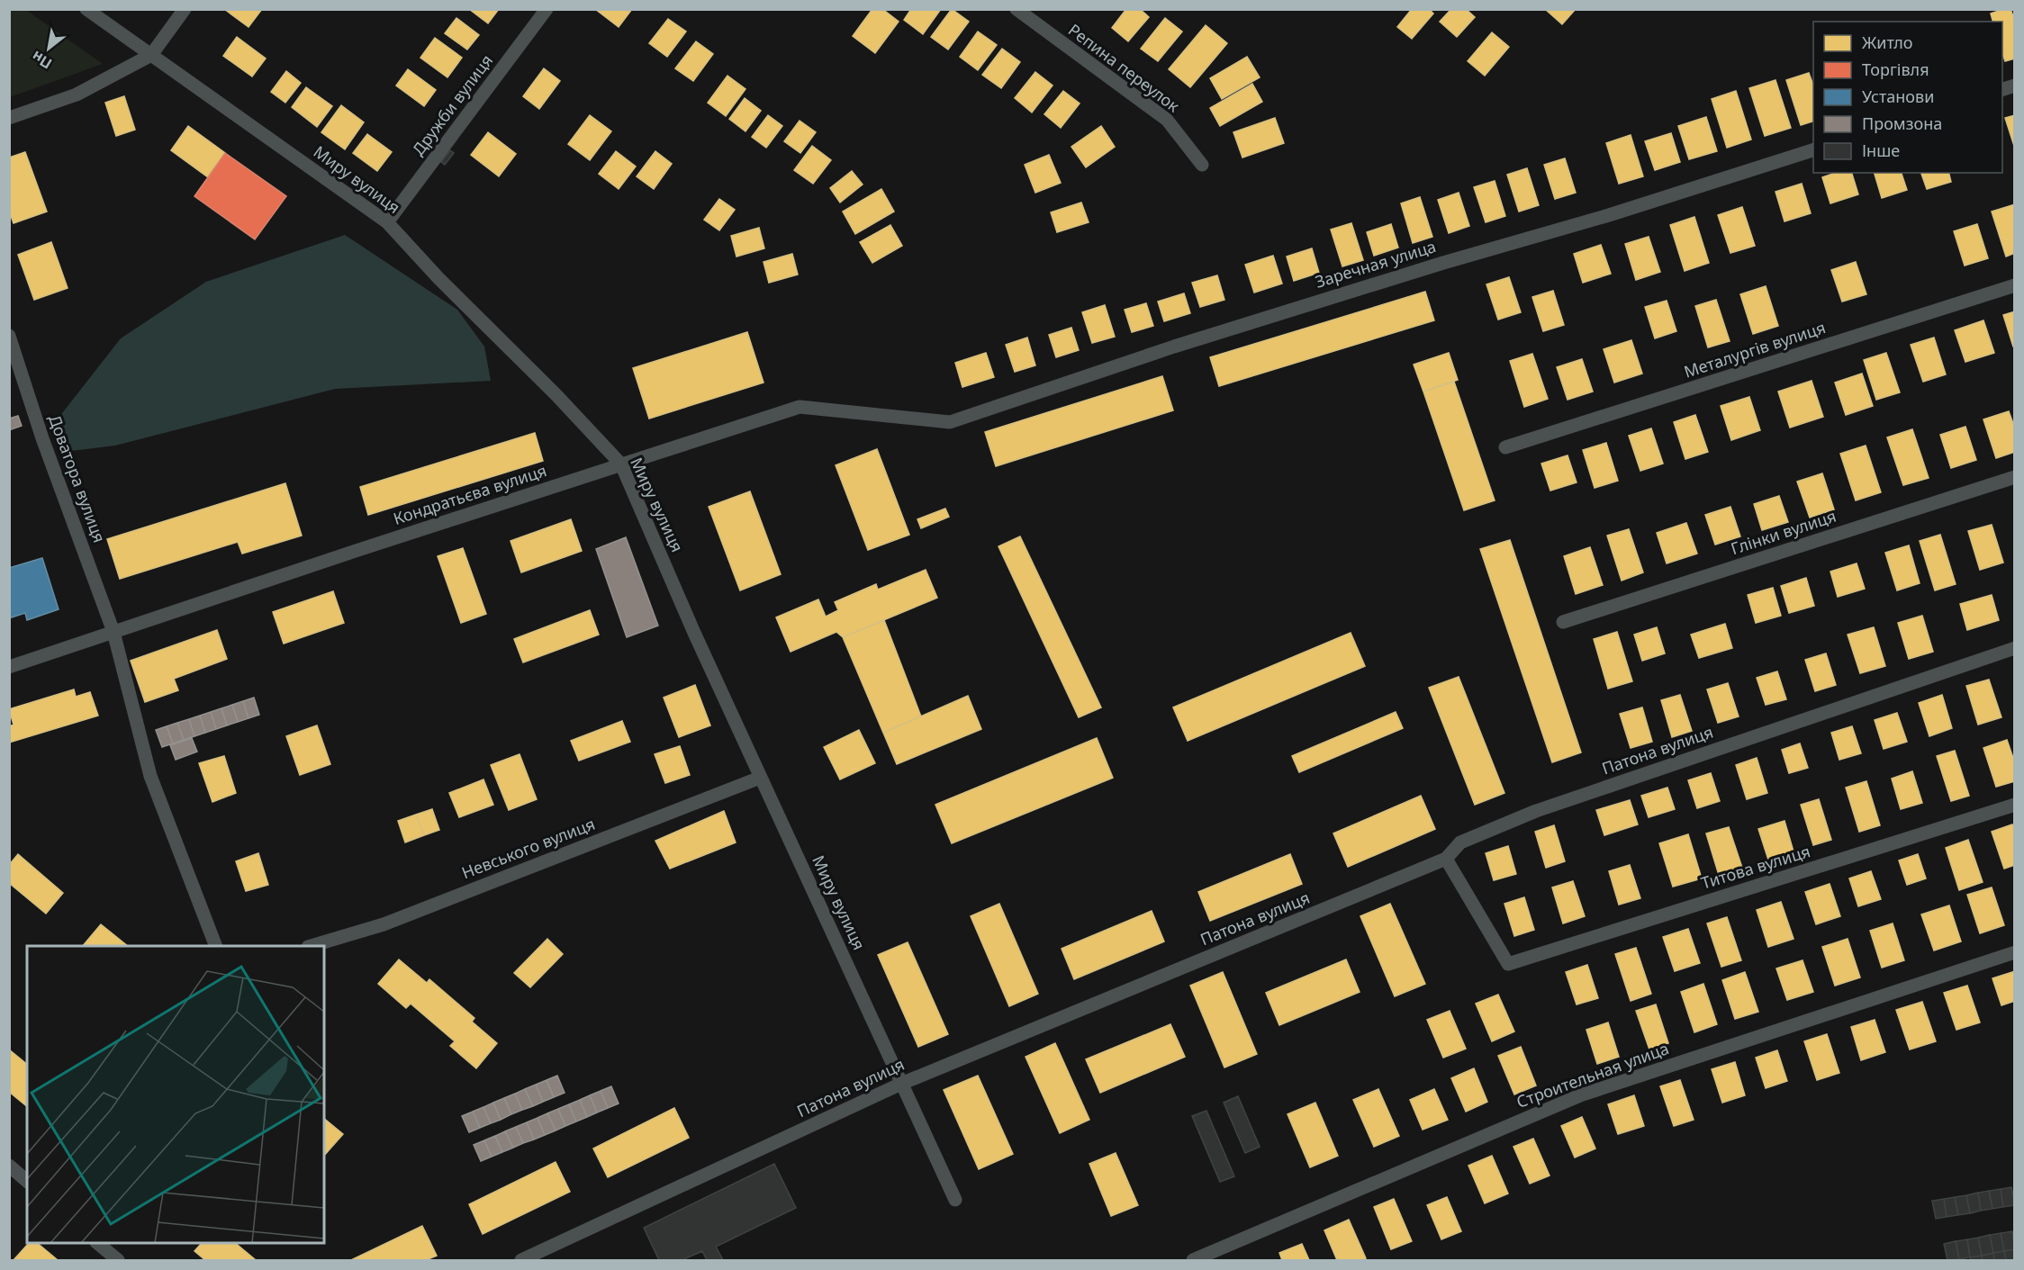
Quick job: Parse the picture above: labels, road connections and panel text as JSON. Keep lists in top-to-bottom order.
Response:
{
  "streets": {
    "street": [
      "Репина переулок",
      "Дружби вулиця",
      "Миру вулиця",
      "Заречная улица",
      "Металургів вулиця",
      "Доватора вулиця",
      "Кондратьєва вулиця",
      "Глінки вулиця",
      "Патона вулиця",
      "Невського вулиця",
      "Титова вулиця",
      "Строительная улица"
    ]
  },
  "crossings": [
    ["Дружби вулиця", "Миру вулиця"],
    ["Миру вулиця", "Кондратьєва вулиця"],
    ["Миру вулиця", "Патона вулиця"],
    ["Миру вулиця", "Невського вулиця"],
    ["Заречная улица", "Кондратьєва вулиця"],
    ["Доватора вулиця", "Кондратьєва вулиця"],
    ["Патона вулиця", "Титова вулиця"]
  ],
  "legend": [
    "Житло",
    "Торгівля",
    "Установи",
    "Промзона",
    "Інше"
  ],
  "north": "bottom left"
}
